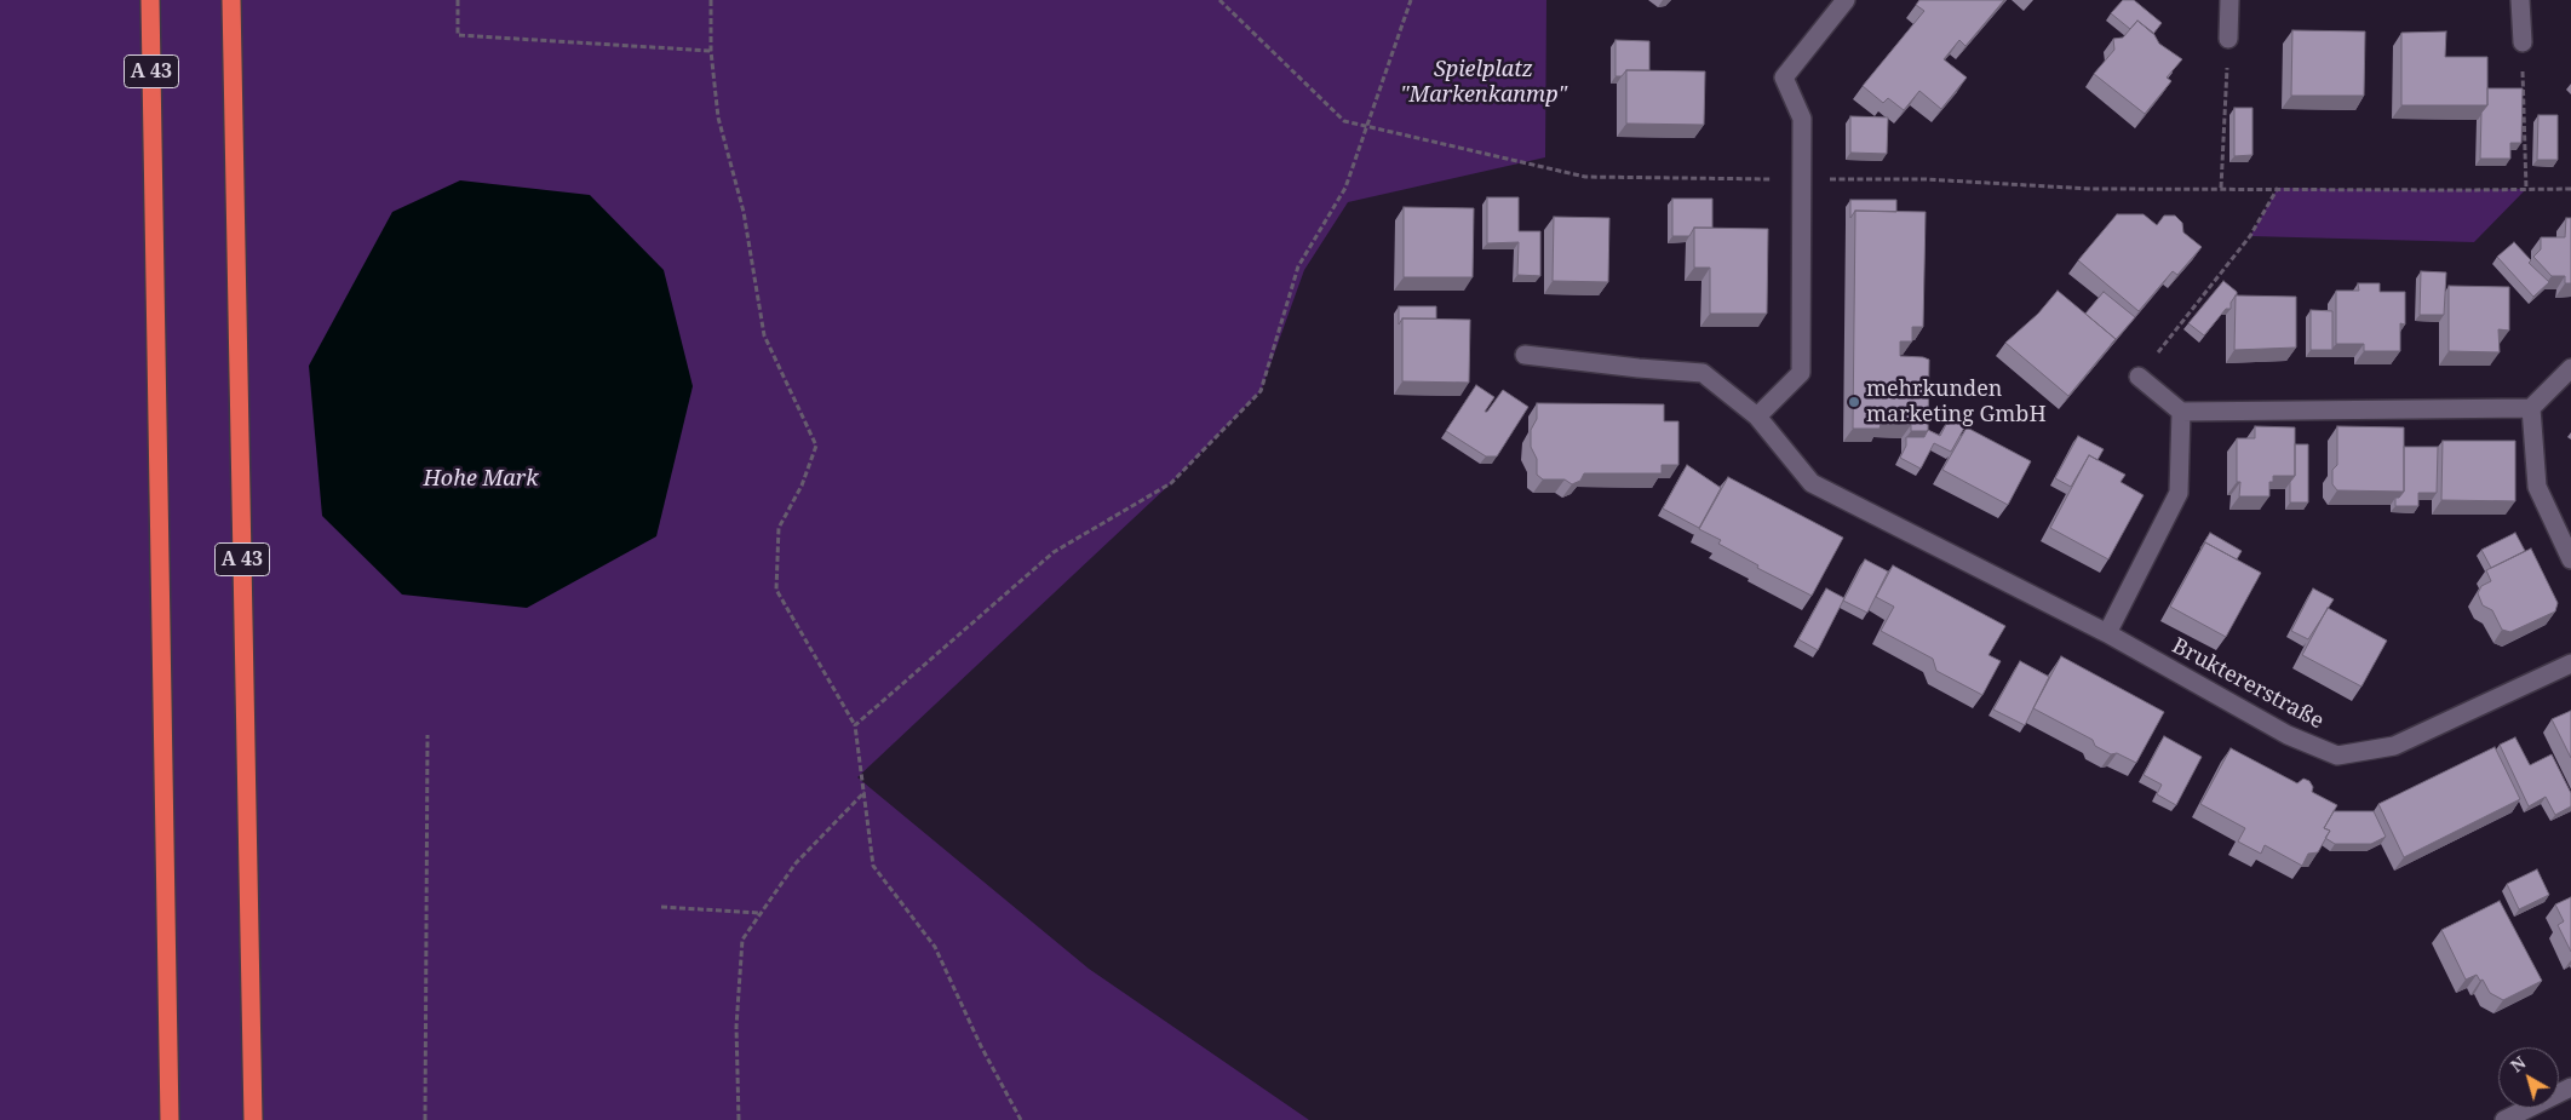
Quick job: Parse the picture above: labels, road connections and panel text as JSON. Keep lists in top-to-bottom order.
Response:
{
  "streets": {
    "highway": ["A 43"],
    "street": ["Bruktererstraße"]
  },
  "parks": ["Spielplatz \"Markenkanmp\"", "Hohe Mark"],
  "places": ["mehrkunden marketing GmbH"],
  "north": "top left"
}
